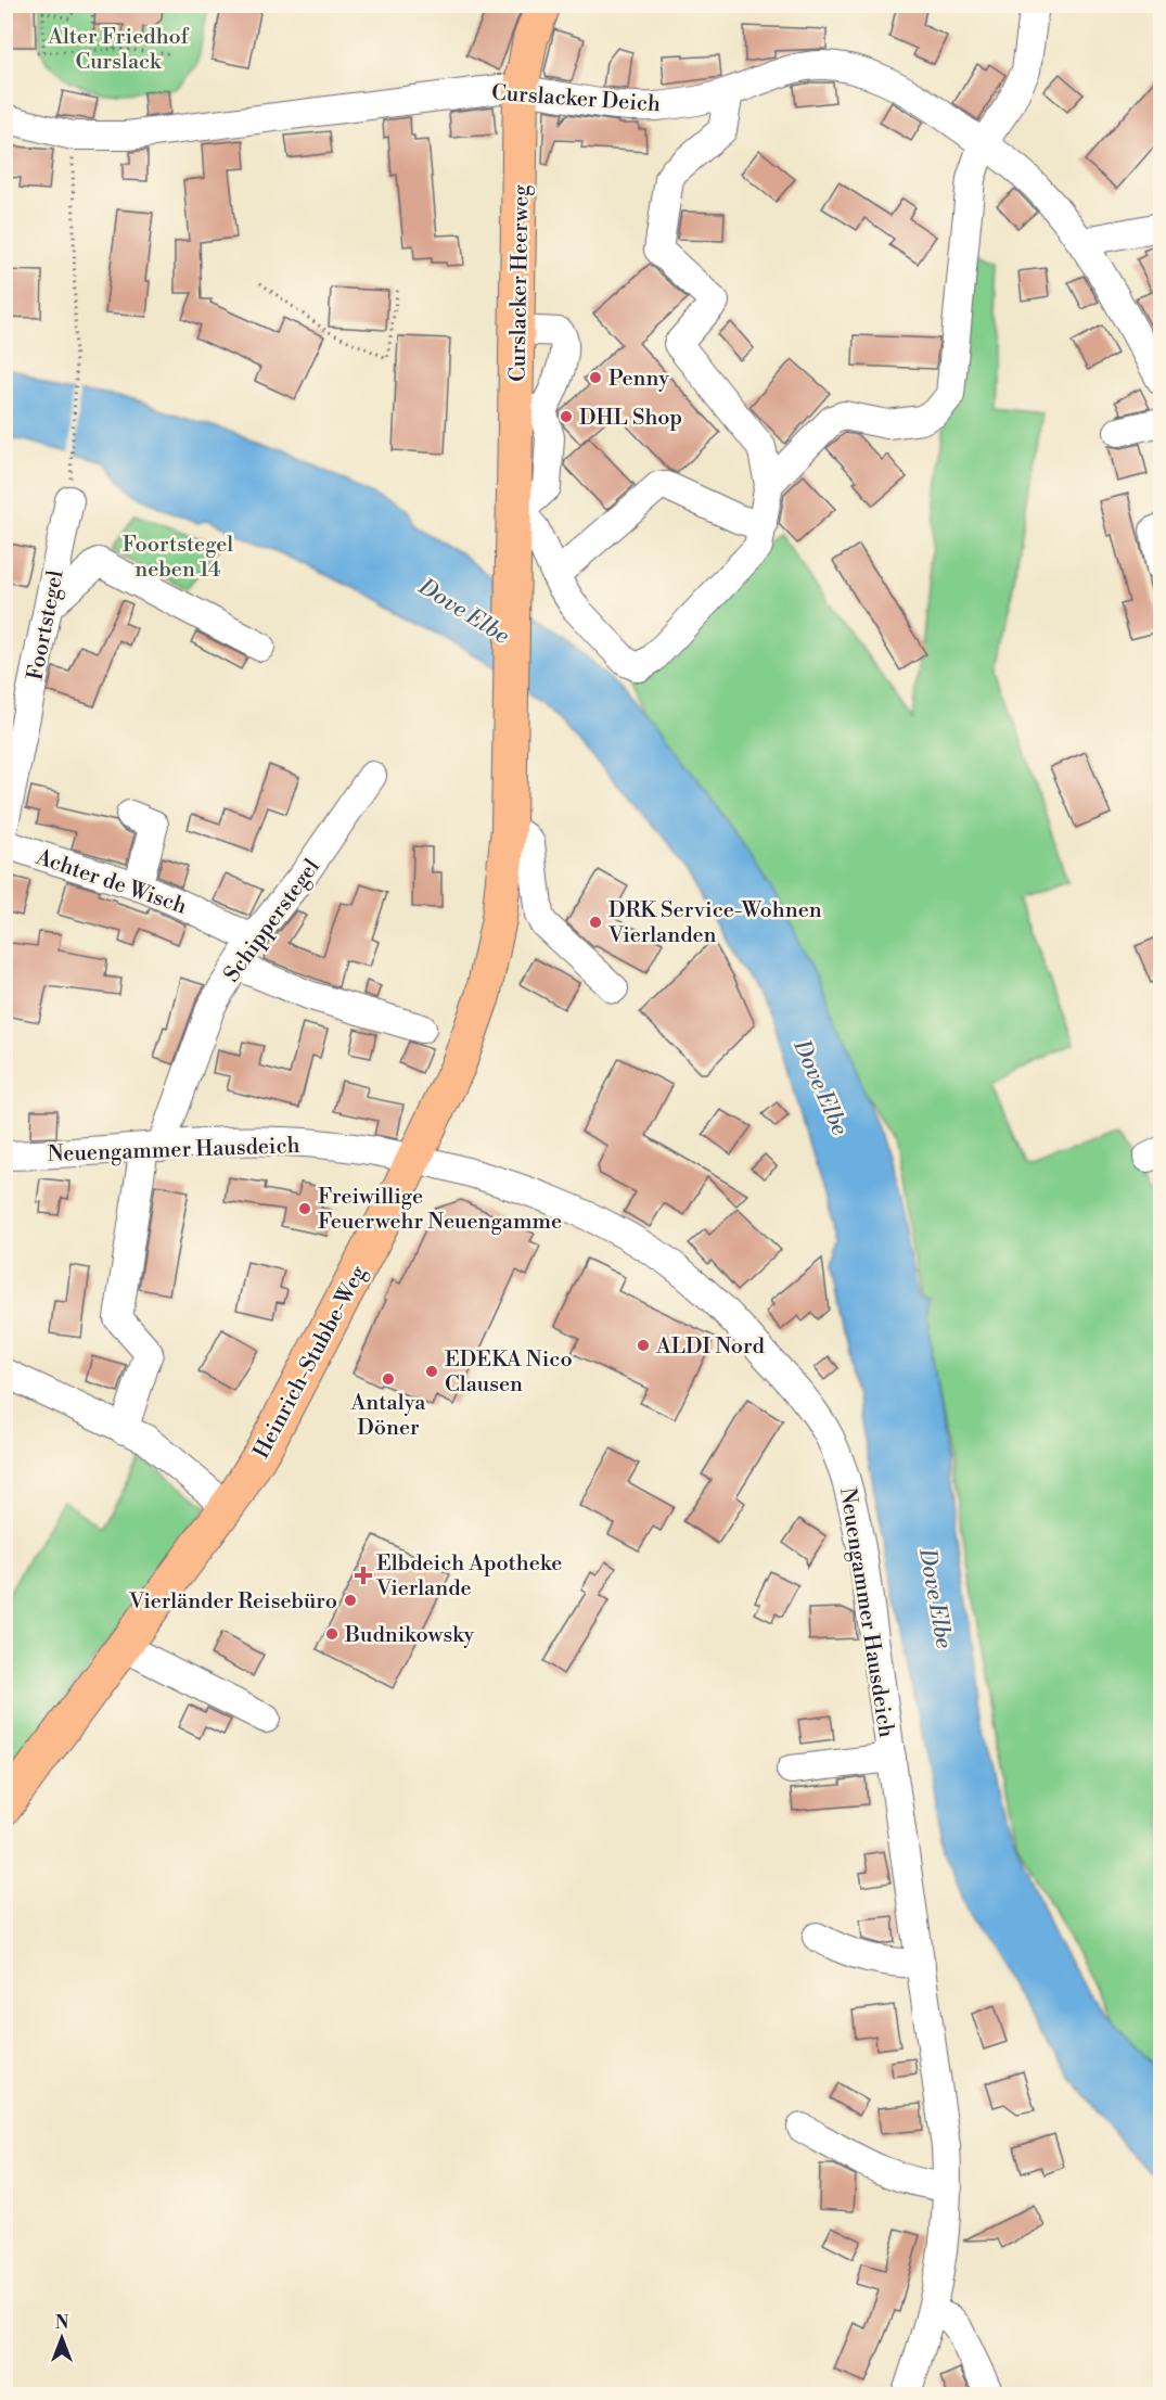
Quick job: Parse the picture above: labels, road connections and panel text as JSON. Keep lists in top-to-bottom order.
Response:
{
  "streets": {
    "main road": ["Curslacker Heerweg", "Heinrich-Stubbe-Weg"],
    "street": [
      "Curslacker Deich",
      "Foortstegel",
      "Achter de Wisch",
      "Schipperstegel",
      "Neuengammer Hausdeich"
    ]
  },
  "crossings": [
    ["Curslacker Deich", "Curslacker Heerweg"],
    ["Curslacker Heerweg", "Heinrich-Stubbe-Weg"],
    ["Achter de Wisch", "Schipperstegel"],
    ["Schipperstegel", "Neuengammer Hausdeich"],
    ["Neuengammer Hausdeich", "Heinrich-Stubbe-Weg"]
  ],
  "water": ["Dove Elbe"],
  "parks": ["Alter Friedhof Curslack", "Foortstegel neben 14"],
  "places": {
    "other": [
      "Penny",
      "DHL Shop",
      "DRK Service-Wohnen Vierlanden",
      "Freiwillige Feuerwehr Neuengamme",
      "ALDI Nord",
      "EDEKA Nico Clausen",
      "Antalya Döner",
      "Vierländer Reisebüro",
      "Budnikowsky"
    ],
    "health": ["Elbdeich Apotheke Vierlande"]
  },
  "north": "top"
}
